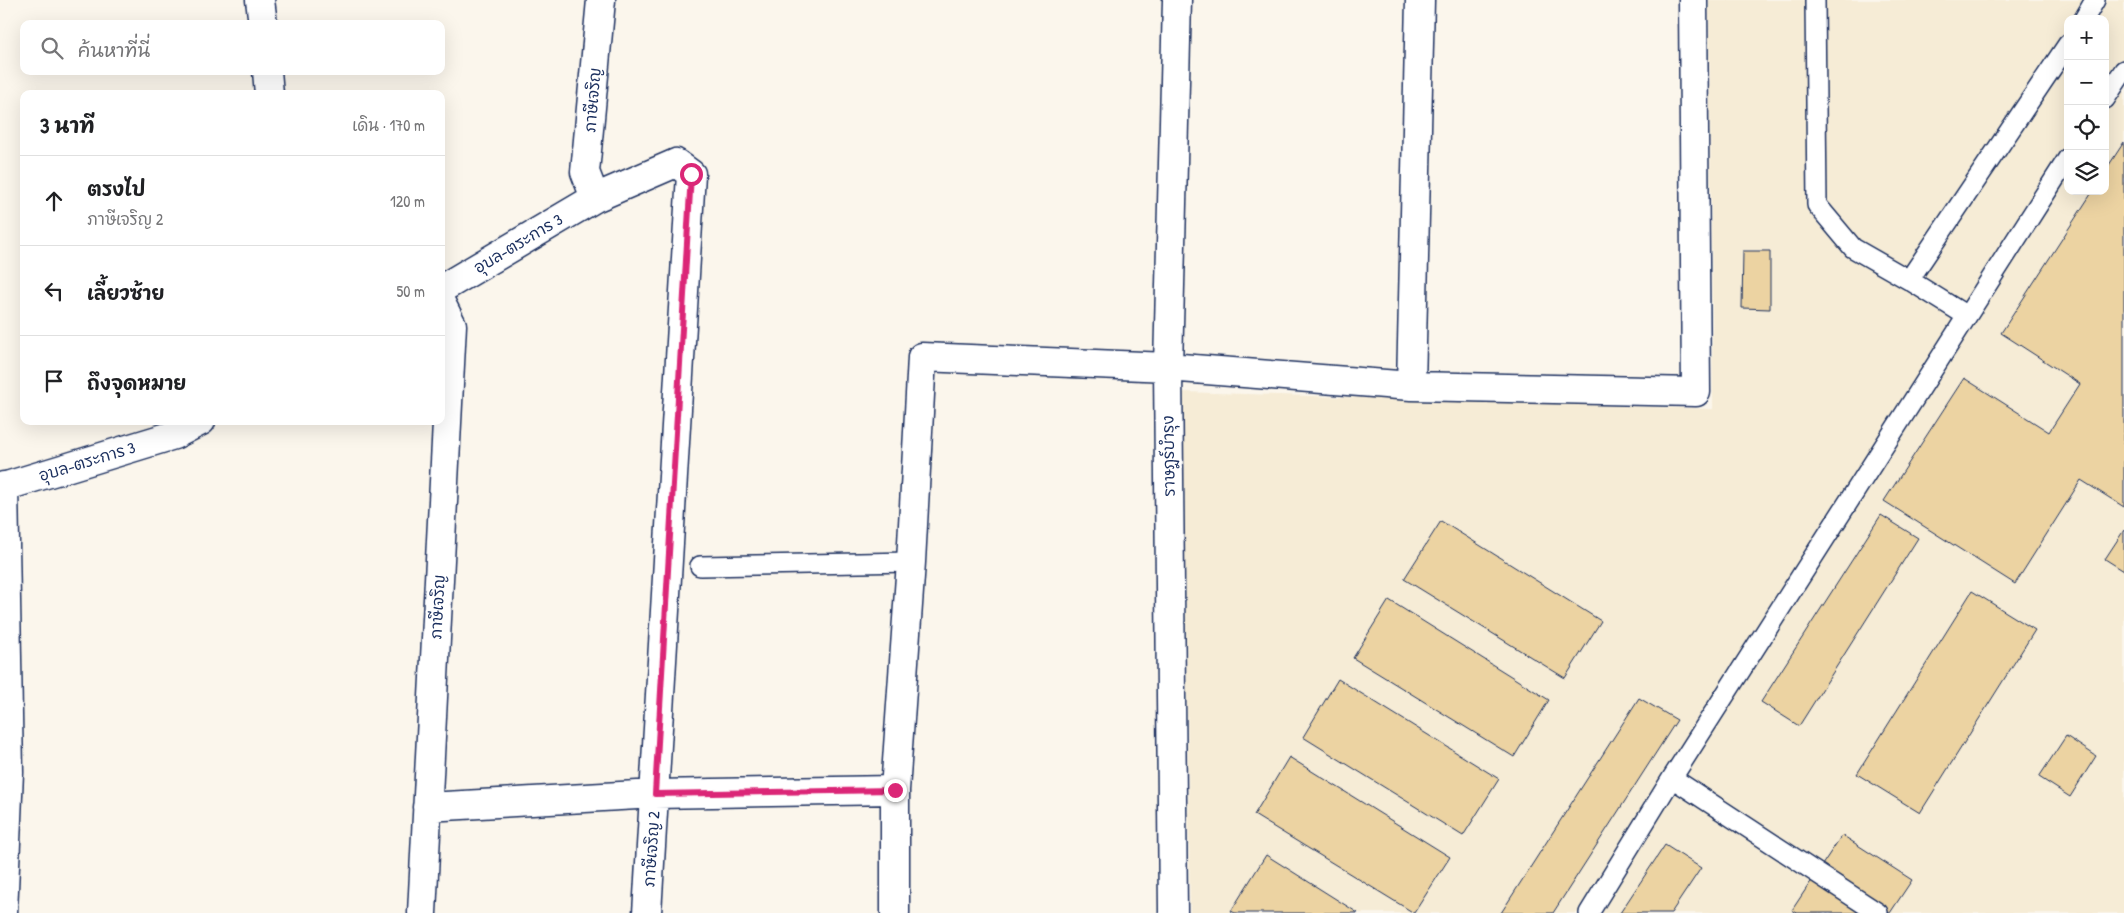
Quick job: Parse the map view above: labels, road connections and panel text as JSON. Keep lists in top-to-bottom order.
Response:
{
  "streets": {
    "street": [
      "ภาษีเจริญ",
      "อุบล-ตระการ 3",
      "ราษฎร์บำรุง",
      "ภาษีเจริญ 2"
    ]
  },
  "crossings": [
    ["ภาษีเจริญ", "อุบล-ตระการ 3"],
    ["ภาษีเจริญ", "ภาษีเจริญ 2"],
    ["อุบล-ตระการ 3", "ภาษีเจริญ 2"]
  ],
  "page": {
    "map_buttons": ["+", "−"],
    "search": "ค้นหาที่นี่",
    "heading": ["3 นาที", "เดิน · 170 m"],
    "list": [
      ["ตรงไป", "ภาษีเจริญ 2", "120 m"],
      ["เลี้ยวซ้าย", "50 m"],
      "ถึงจุดหมาย"
    ]
  }
}
